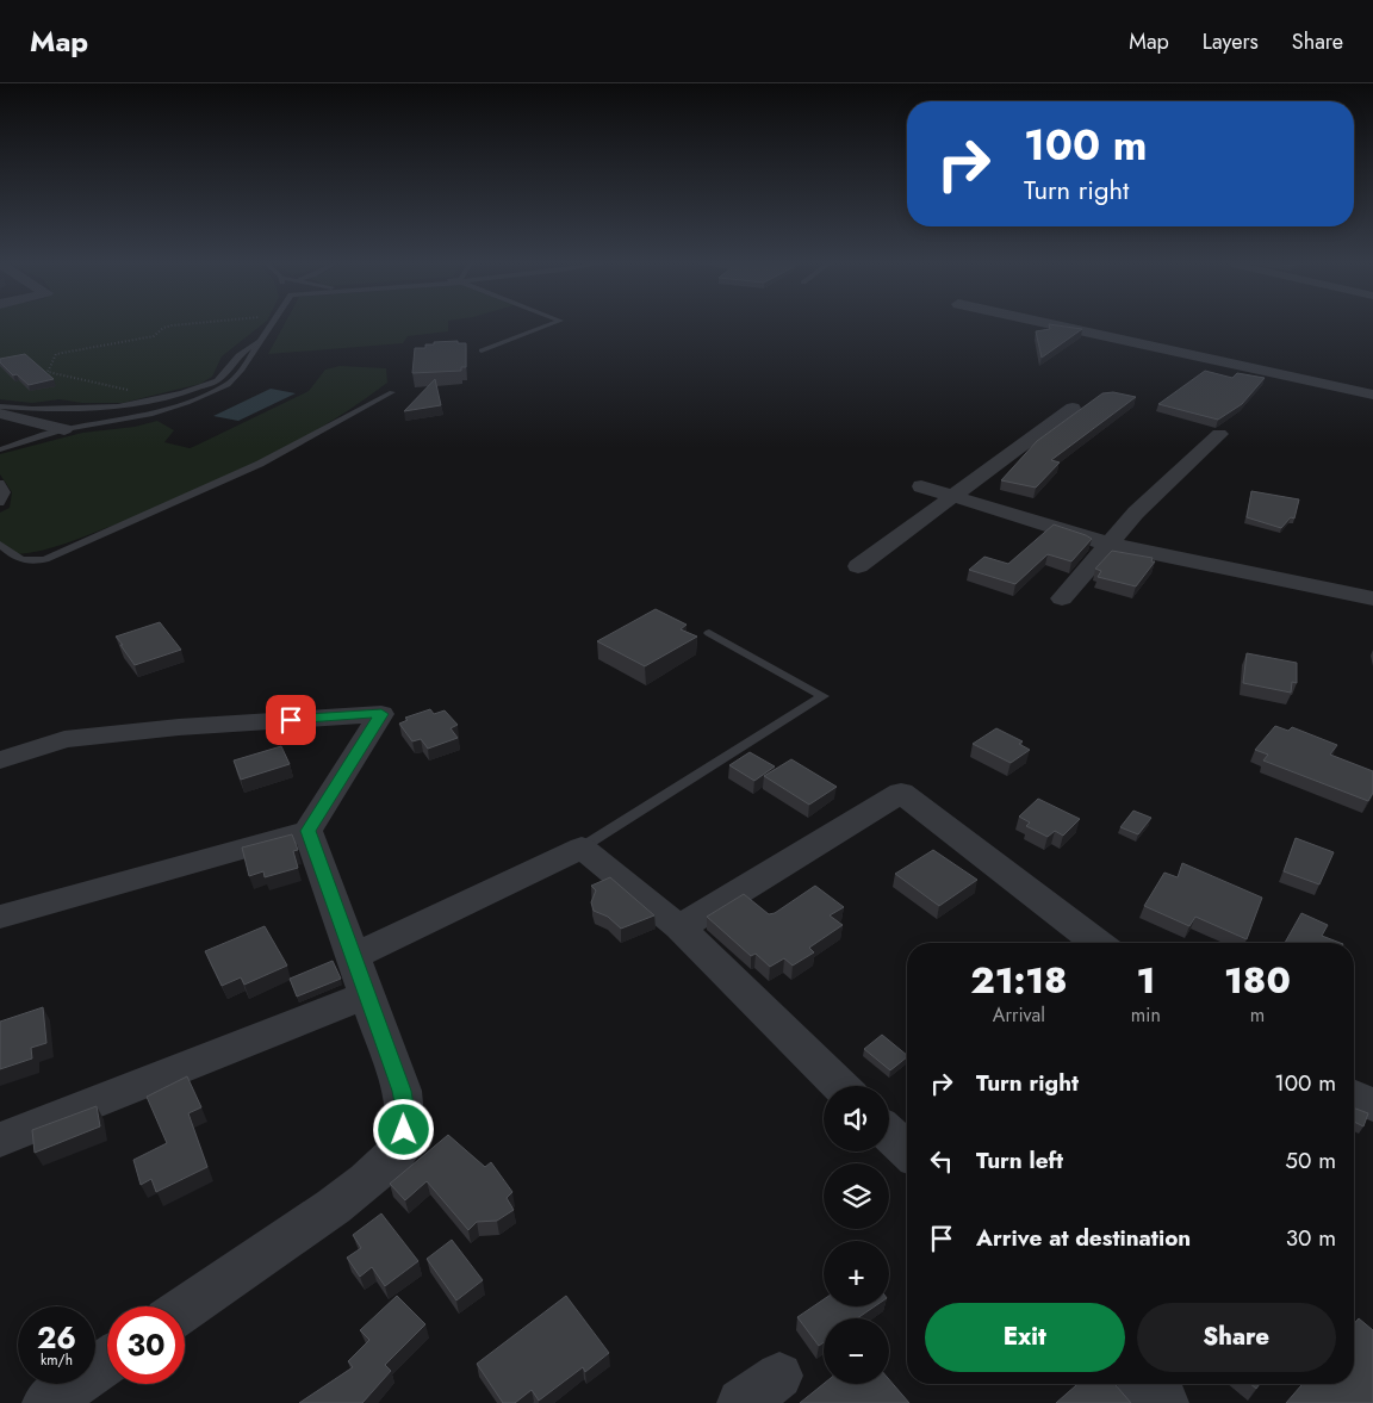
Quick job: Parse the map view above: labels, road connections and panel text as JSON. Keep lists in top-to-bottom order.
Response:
{
  "page": {
    "header": "Map",
    "nav": ["Map", "Layers", "Share"],
    "turn": ["100 m", "Turn right"],
    "eta": [
      "21:18",
      "Arrival",
      "1",
      "min",
      "180",
      "m"
    ],
    "list": [
      {
        "name": "Turn right",
        "value": "100 m"
      },
      {
        "name": "Turn left",
        "value": "50 m"
      },
      {
        "name": "Arrive at destination",
        "value": "30 m"
      }
    ],
    "map_buttons": ["+", "−"],
    "buttons": ["Exit", "Share"],
    "speed": "26 km/h",
    "limit": "30"
  }
}
